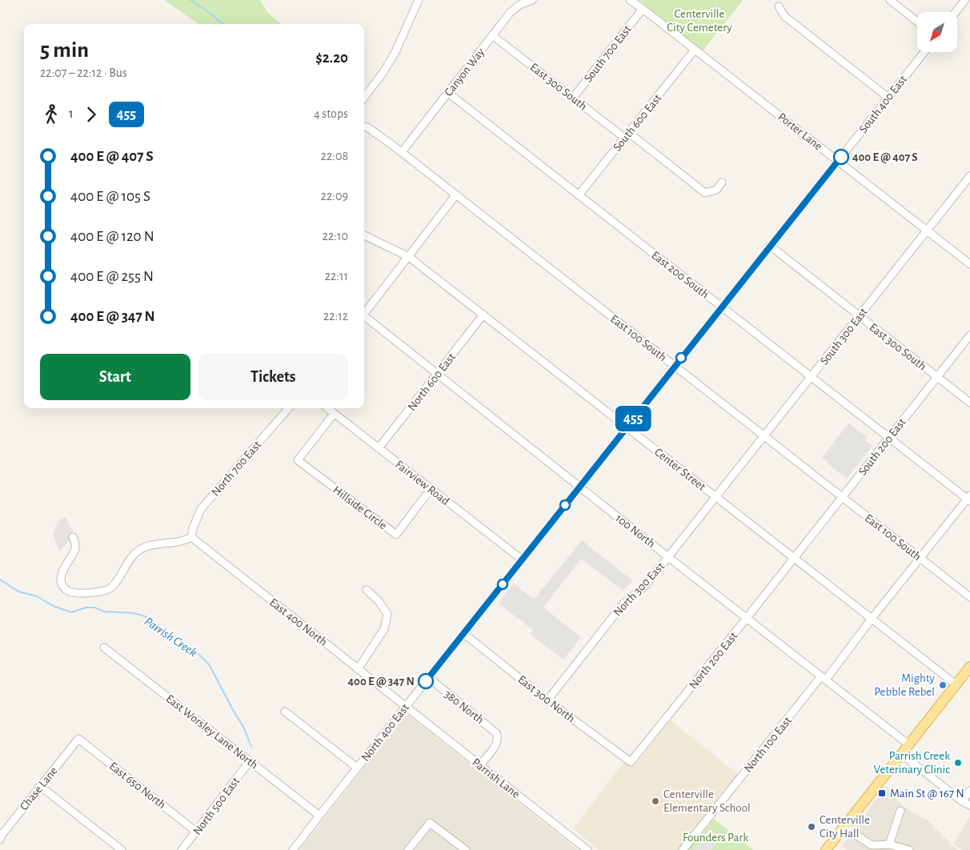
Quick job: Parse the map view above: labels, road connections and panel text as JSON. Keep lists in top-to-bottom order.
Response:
{
  "streets": {
    "street": [
      "South 700 East",
      "Canyon Way",
      "East 300 South",
      "South 400 East",
      "South 600 East",
      "Porter Lane",
      "East 200 South",
      "South 300 East",
      "East 100 South",
      "North 600 East",
      "South 200 East",
      "North 700 East",
      "Center Street",
      "Fairview Road",
      "Hillside Circle",
      "100 North",
      "North 300 East",
      "East 400 North",
      "North 200 East",
      "East 300 North",
      "380 North",
      "East Worsley Lane North",
      "North 400 East",
      "North 100 East",
      "Parrish Lane",
      "East 650 North",
      "Chase Lane",
      "North 500 East"
    ]
  },
  "crossings": [
    ["South 700 East", "East 300 South"],
    ["South 700 East", "Porter Lane"],
    ["Canyon Way", "East 300 South"],
    ["Canyon Way", "East 200 South"],
    ["Canyon Way", "East 100 South"],
    ["East 300 South", "South 400 East"],
    ["East 300 South", "South 600 East"],
    ["East 300 South", "South 300 East"],
    ["East 300 South", "South 200 East"],
    ["South 400 East", "Porter Lane"],
    ["South 400 East", "East 200 South"],
    ["South 400 East", "East 100 South"],
    ["South 400 East", "Center Street"],
    ["South 400 East", "North 400 East"],
    ["South 600 East", "Porter Lane"],
    ["South 600 East", "East 200 South"],
    ["Porter Lane", "South 300 East"],
    ["East 200 South", "South 300 East"],
    ["East 200 South", "South 200 East"],
    ["East 200 South", "North 100 East"],
    ["South 300 East", "East 100 South"],
    ["South 300 East", "Center Street"],
    ["South 300 East", "North 300 East"],
    ["East 100 South", "South 200 East"],
    ["East 100 South", "North 100 East"],
    ["North 600 East", "Center Street"],
    ["North 600 East", "Fairview Road"],
    ["North 600 East", "100 North"],
    ["South 200 East", "Center Street"],
    ["South 200 East", "North 200 East"],
    ["North 700 East", "East 400 North"],
    ["Center Street", "North 300 East"],
    ["Center Street", "North 200 East"],
    ["Center Street", "North 400 East"],
    ["Center Street", "North 100 East"],
    ["Fairview Road", "Hillside Circle"],
    ["Fairview Road", "North 400 East"],
    ["100 North", "North 300 East"],
    ["100 North", "North 200 East"],
    ["100 North", "North 400 East"],
    ["100 North", "North 100 East"],
    ["North 300 East", "East 300 North"],
    ["East 400 North", "North 400 East"],
    ["East 400 North", "Parrish Lane"],
    ["North 200 East", "East 300 North"],
    ["East 300 North", "North 400 East"],
    ["380 North", "North 400 East"],
    ["380 North", "Parrish Lane"],
    ["East Worsley Lane North", "North 400 East"],
    ["East Worsley Lane North", "North 500 East"],
    ["North 400 East", "Parrish Lane"],
    ["East 650 North", "Chase Lane"],
    ["East 650 North", "North 500 East"]
  ],
  "water": ["Parrish Creek"],
  "parks": ["Centerville City Cemetery", "Founders Park"],
  "places": {
    "other": [
      "400 E @ 407 S",
      "400 E @ 347 N",
      "Mighty Pebble Rebel",
      "Parrish Creek Veterinary Clinic",
      "Centerville Elementary School",
      "Centerville City Hall"
    ],
    "transit": ["Main St @ 167 N"]
  },
  "lines": ["bus line 455"],
  "north": "bottom left",
  "page": {
    "on_map": "455",
    "heading": ["5 min", "22:07 – 22:12 · Bus", "$2.20"],
    "legs": ["1", "455", "4 stops"],
    "list": [
      {
        "name": "400 E @ 407 S",
        "value": "22:08"
      },
      {
        "name": "400 E @ 105 S",
        "value": "22:09"
      },
      {
        "name": "400 E @ 120 N",
        "value": "22:10"
      },
      {
        "name": "400 E @ 255 N",
        "value": "22:11"
      },
      {
        "name": "400 E @ 347 N",
        "value": "22:12"
      }
    ],
    "buttons": ["Start", "Tickets"]
  }
}
